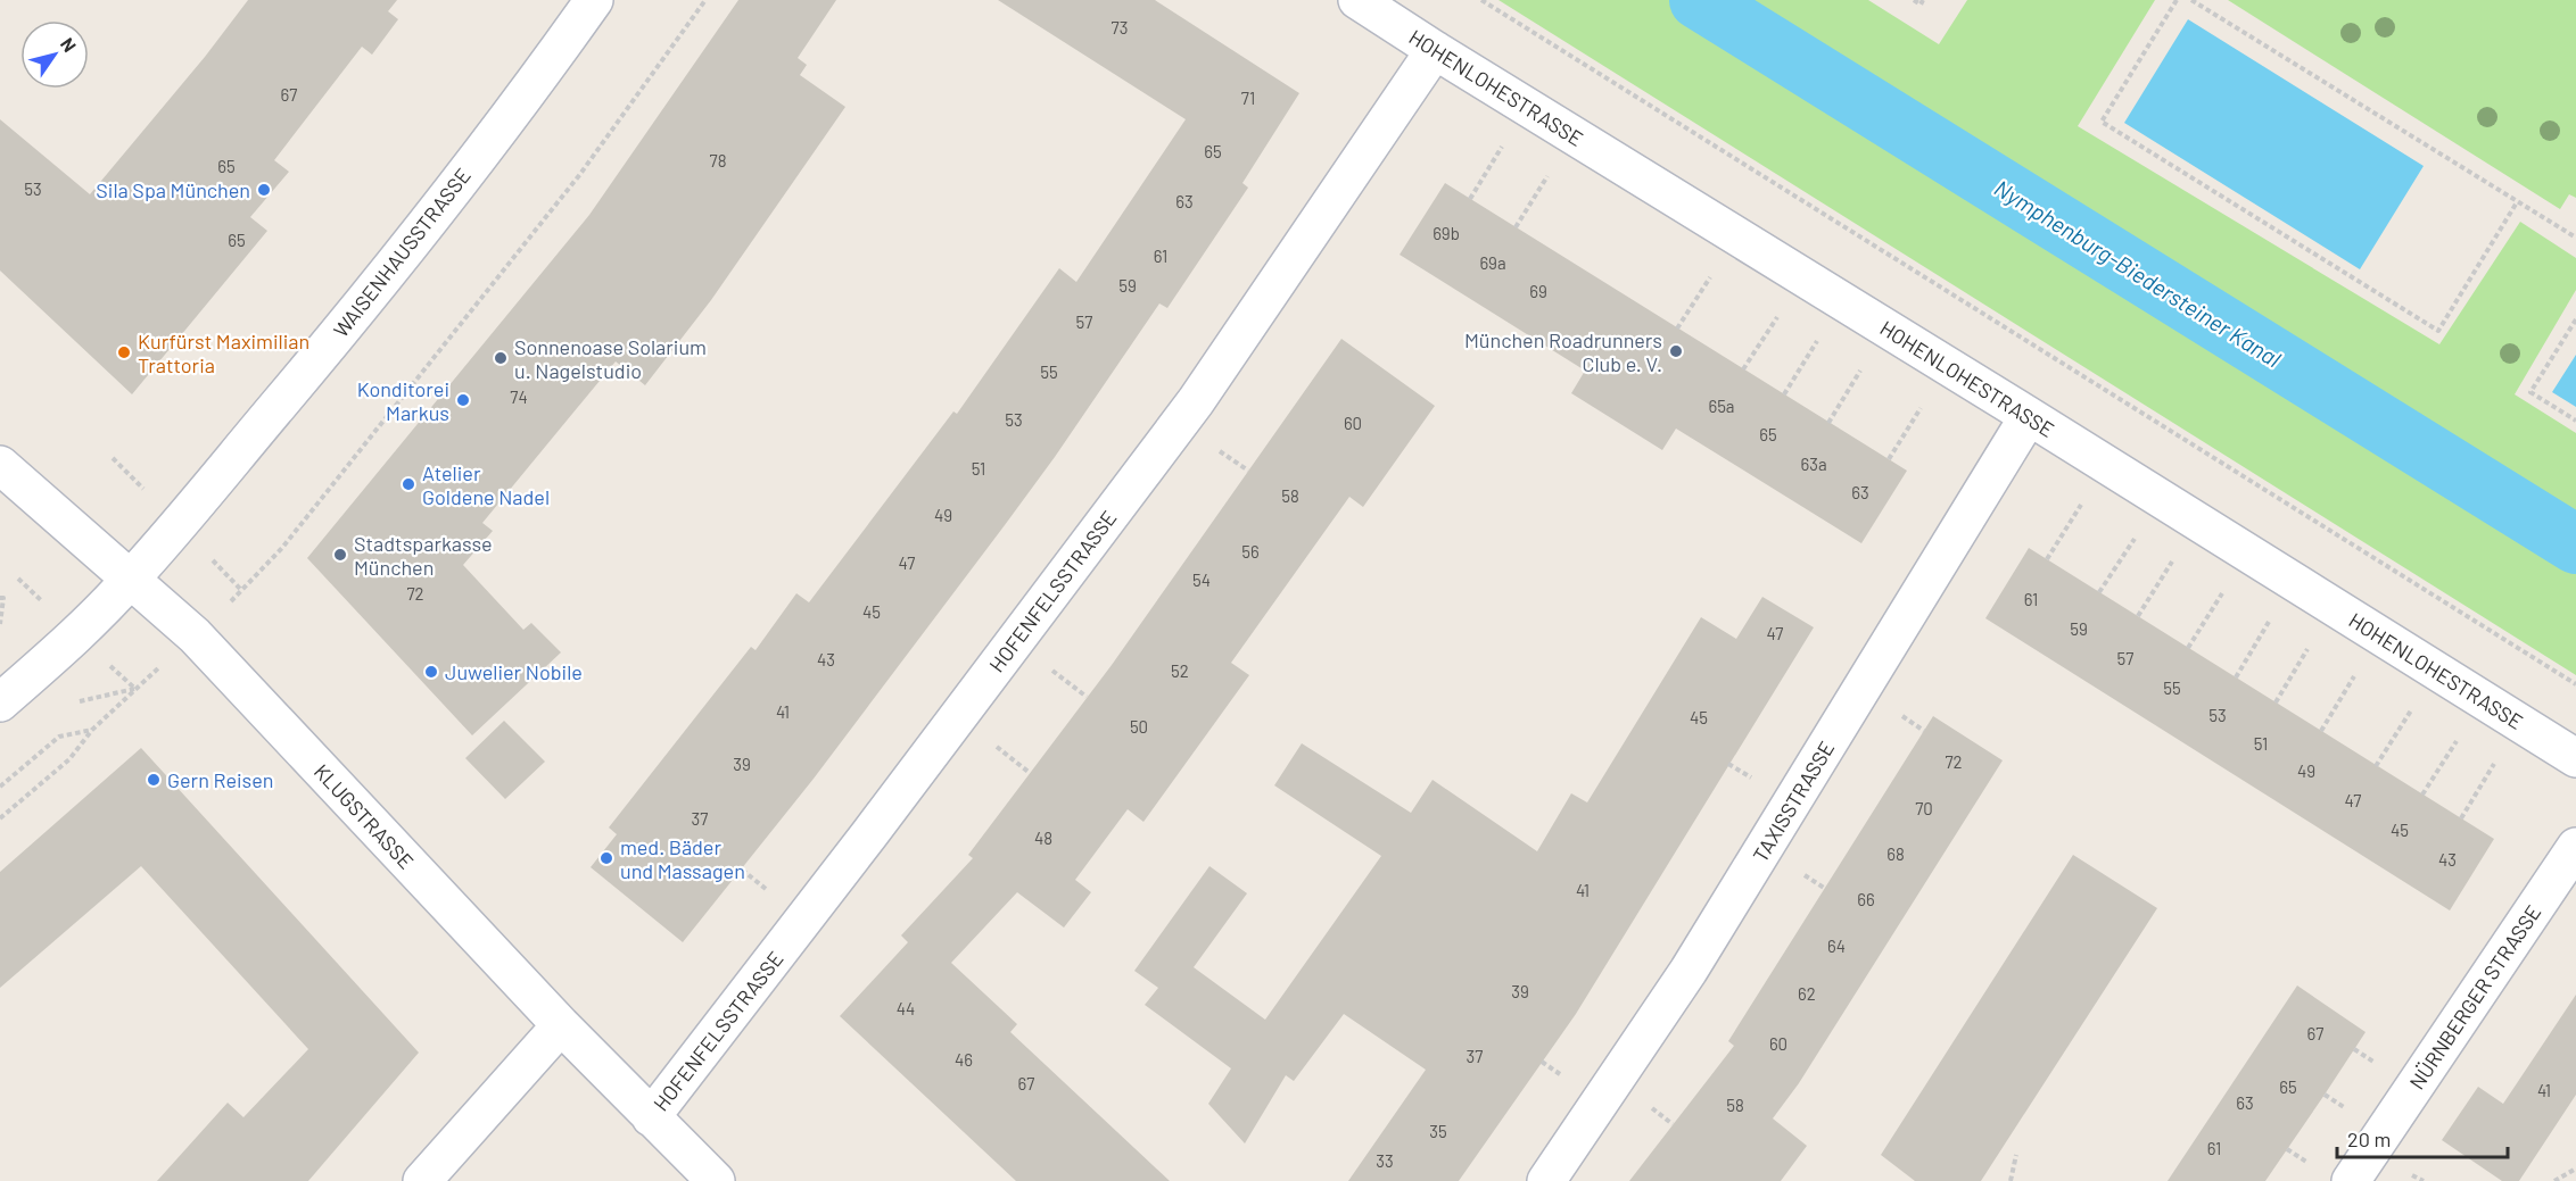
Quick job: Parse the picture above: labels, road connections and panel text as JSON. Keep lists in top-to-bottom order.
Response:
{
  "streets": {
    "street": [
      "HOHENLOHESTRASSE",
      "WAISENHAUSSTRASSE",
      "HOFENFELSSTRASSE",
      "TAXISSTRASSE",
      "KLUGSTRASSE",
      "NÜRNBERGER STRASSE"
    ]
  },
  "crossings": [
    ["HOHENLOHESTRASSE", "HOFENFELSSTRASSE"],
    ["HOHENLOHESTRASSE", "TAXISSTRASSE"],
    ["WAISENHAUSSTRASSE", "KLUGSTRASSE"],
    ["HOFENFELSSTRASSE", "KLUGSTRASSE"]
  ],
  "water": ["Nymphenburg-Biedersteiner Kanal"],
  "places": [
    "Sila Spa München",
    "München Roadrunners Club e. V.",
    "Kurfürst Maximilian Trattoria",
    "Sonnenoase Solarium u. Nagelstudio",
    "Konditorei Markus",
    "Atelier Goldene Nadel",
    "Stadtsparkasse München",
    "Juwelier Nobile",
    "Gern Reisen",
    "med. Bäder und Massagen"
  ],
  "house_numbers": [
    "73",
    "67",
    "71",
    "65",
    "78",
    "65",
    "53",
    "63",
    "69b",
    "65",
    "61",
    "69a",
    "59",
    "69",
    "57",
    "55",
    "74",
    "65a",
    "53",
    "60",
    "65",
    "63a",
    "51",
    "63",
    "58",
    "49",
    "56",
    "47",
    "54",
    "72",
    "61",
    "45",
    "59",
    "47",
    "57",
    "43",
    "52",
    "55",
    "41",
    "53",
    "45",
    "50",
    "51",
    "72",
    "39",
    "49",
    "47",
    "70",
    "37",
    "45",
    "48",
    "68",
    "43",
    "41",
    "66",
    "64",
    "39",
    "62",
    "44",
    "67",
    "60",
    "37",
    "46",
    "67",
    "65",
    "41",
    "63",
    "58",
    "35",
    "61",
    "33"
  ],
  "scale_bar": "20 m",
  "north": "top right"
}
